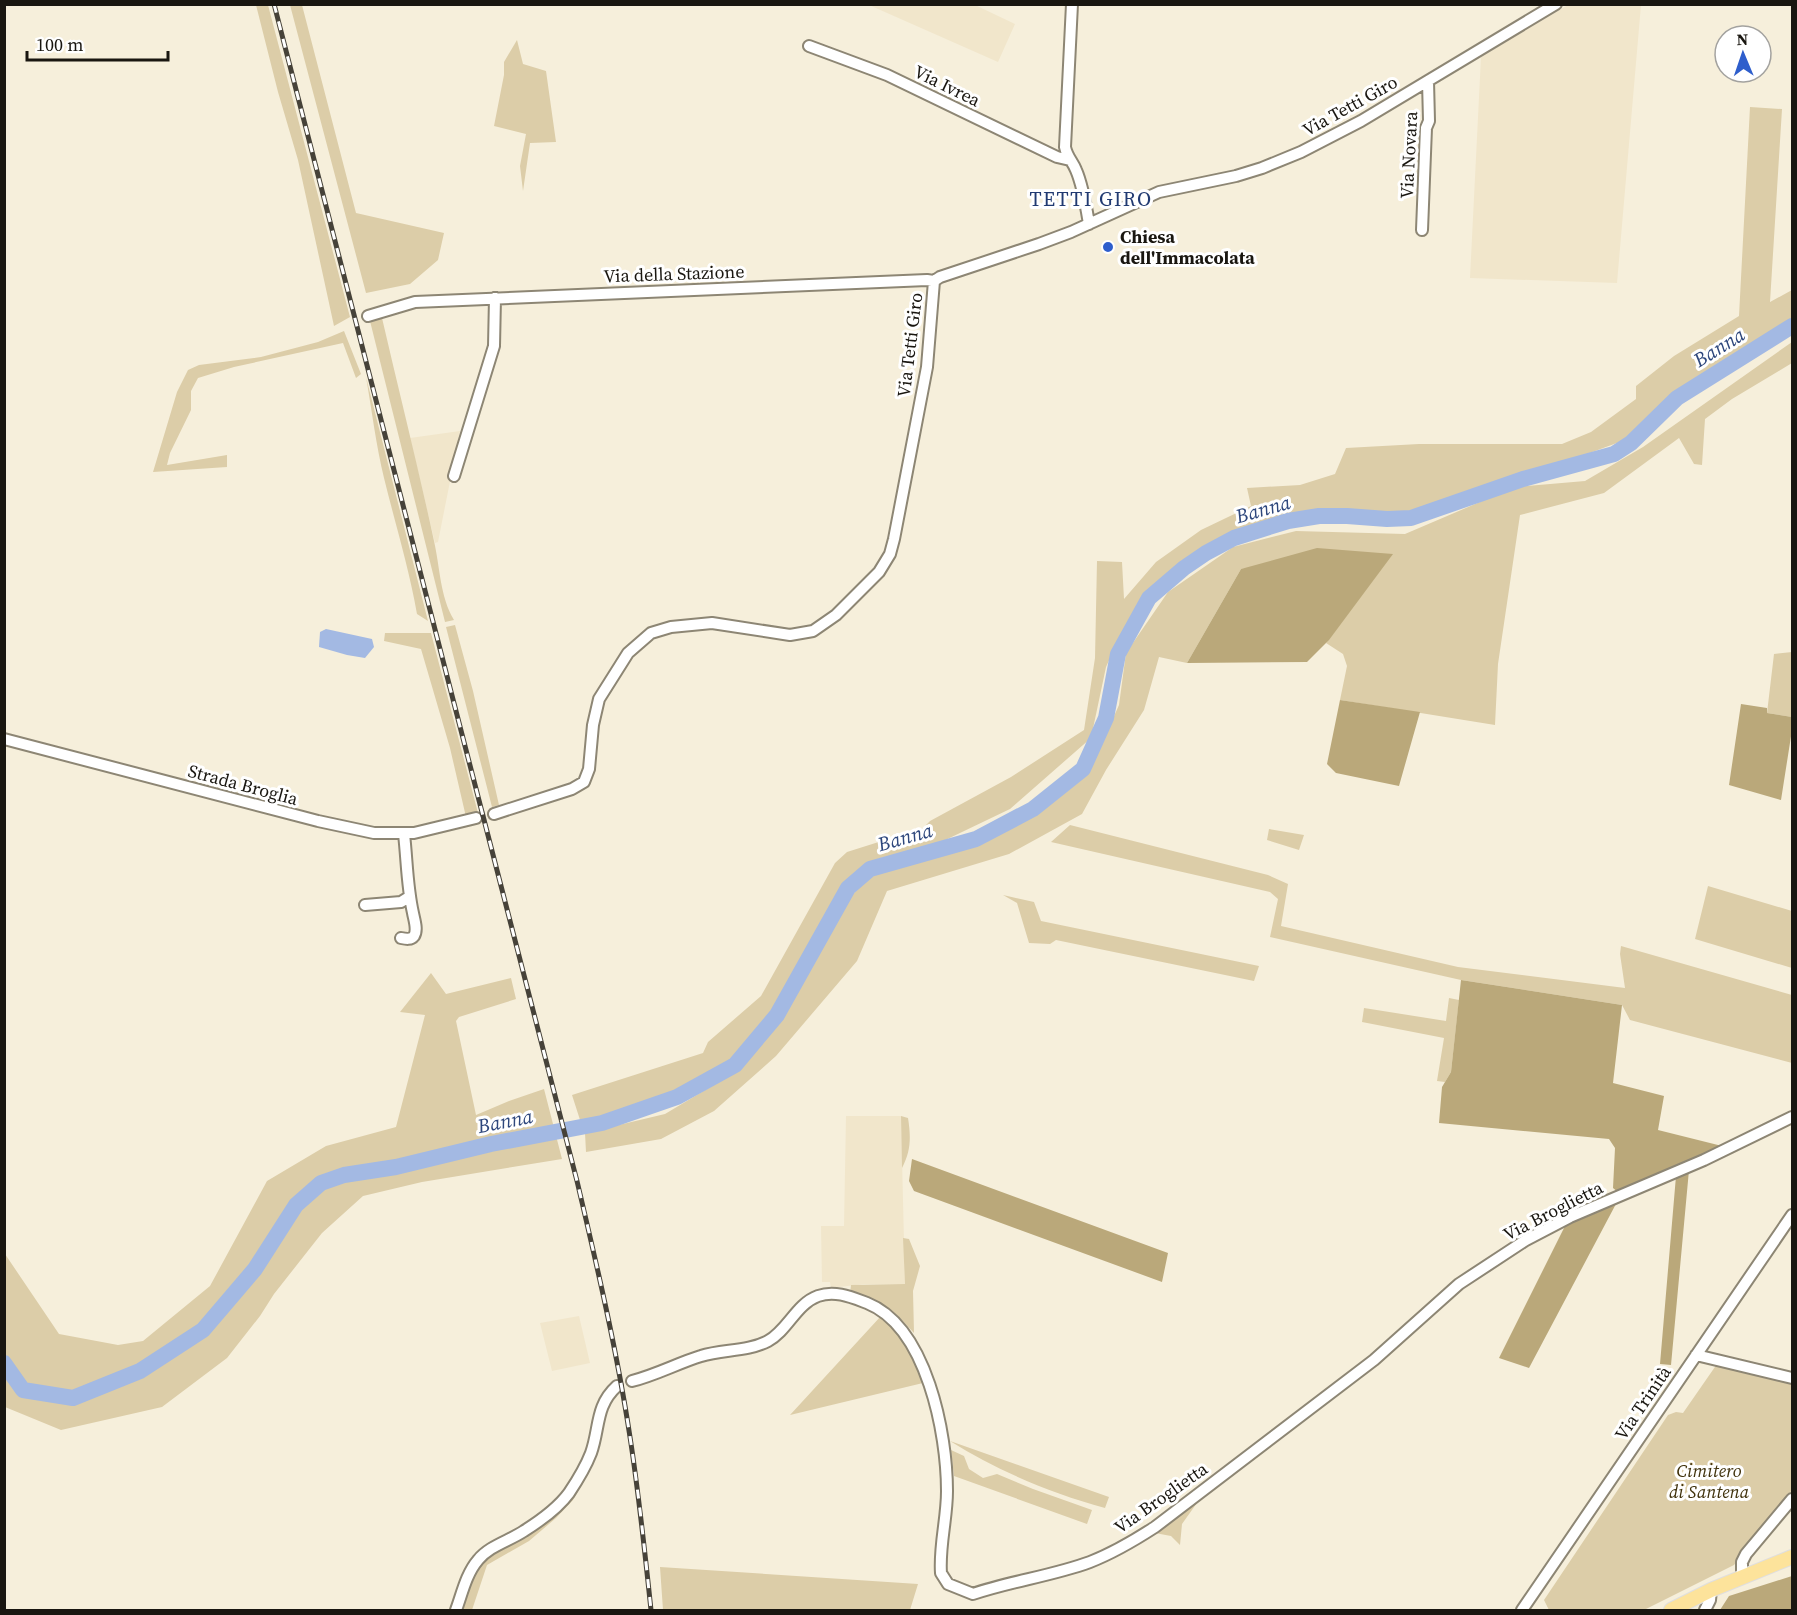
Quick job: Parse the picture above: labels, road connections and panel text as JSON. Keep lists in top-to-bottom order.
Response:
{
  "streets": {
    "street": [
      "Via Ivrea",
      "Via Tetti Giro",
      "Via Novara",
      "Via della Stazione",
      "Strada Broglia",
      "Via Broglietta",
      "Via Trinità"
    ]
  },
  "crossings": [
    ["Via Tetti Giro", "Via Novara"],
    ["Via Tetti Giro", "Via della Stazione"]
  ],
  "districts": ["TETTI GIRO"],
  "water": ["Banna"],
  "parks": ["Cimitero di Santena"],
  "places": ["Chiesa dell'Immacolata"],
  "scale_bar": "100 m",
  "north": "top"
}
